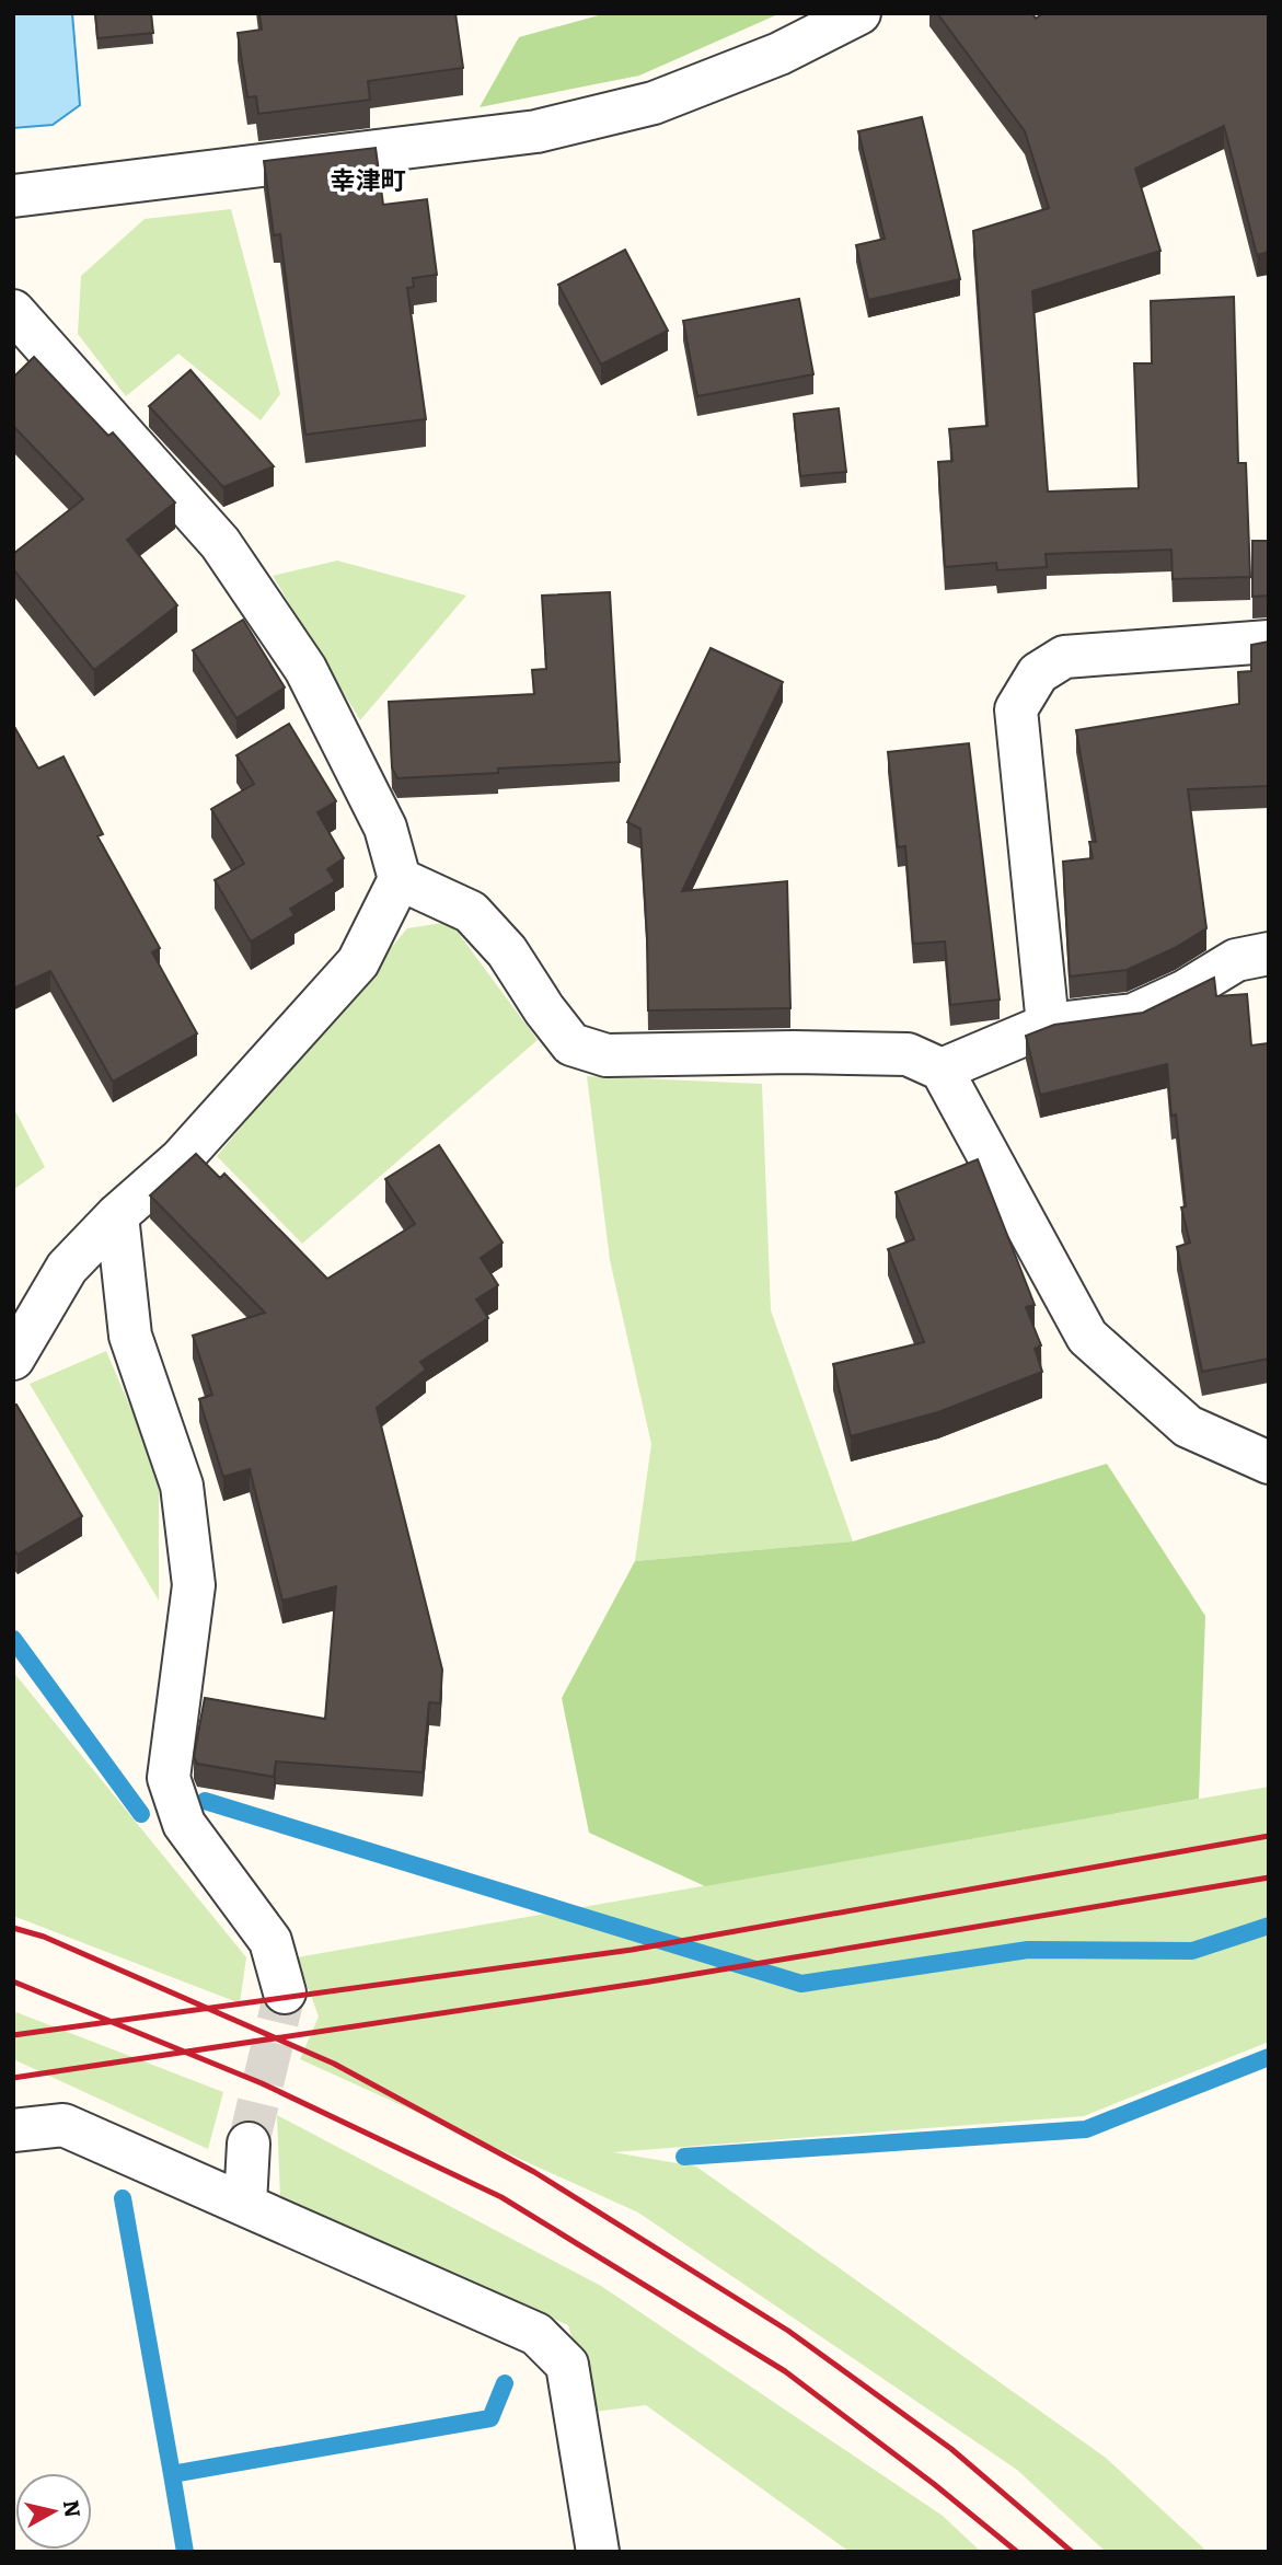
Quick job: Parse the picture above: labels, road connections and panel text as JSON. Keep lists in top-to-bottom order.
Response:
{
  "districts": ["幸津町"],
  "north": "right"
}
